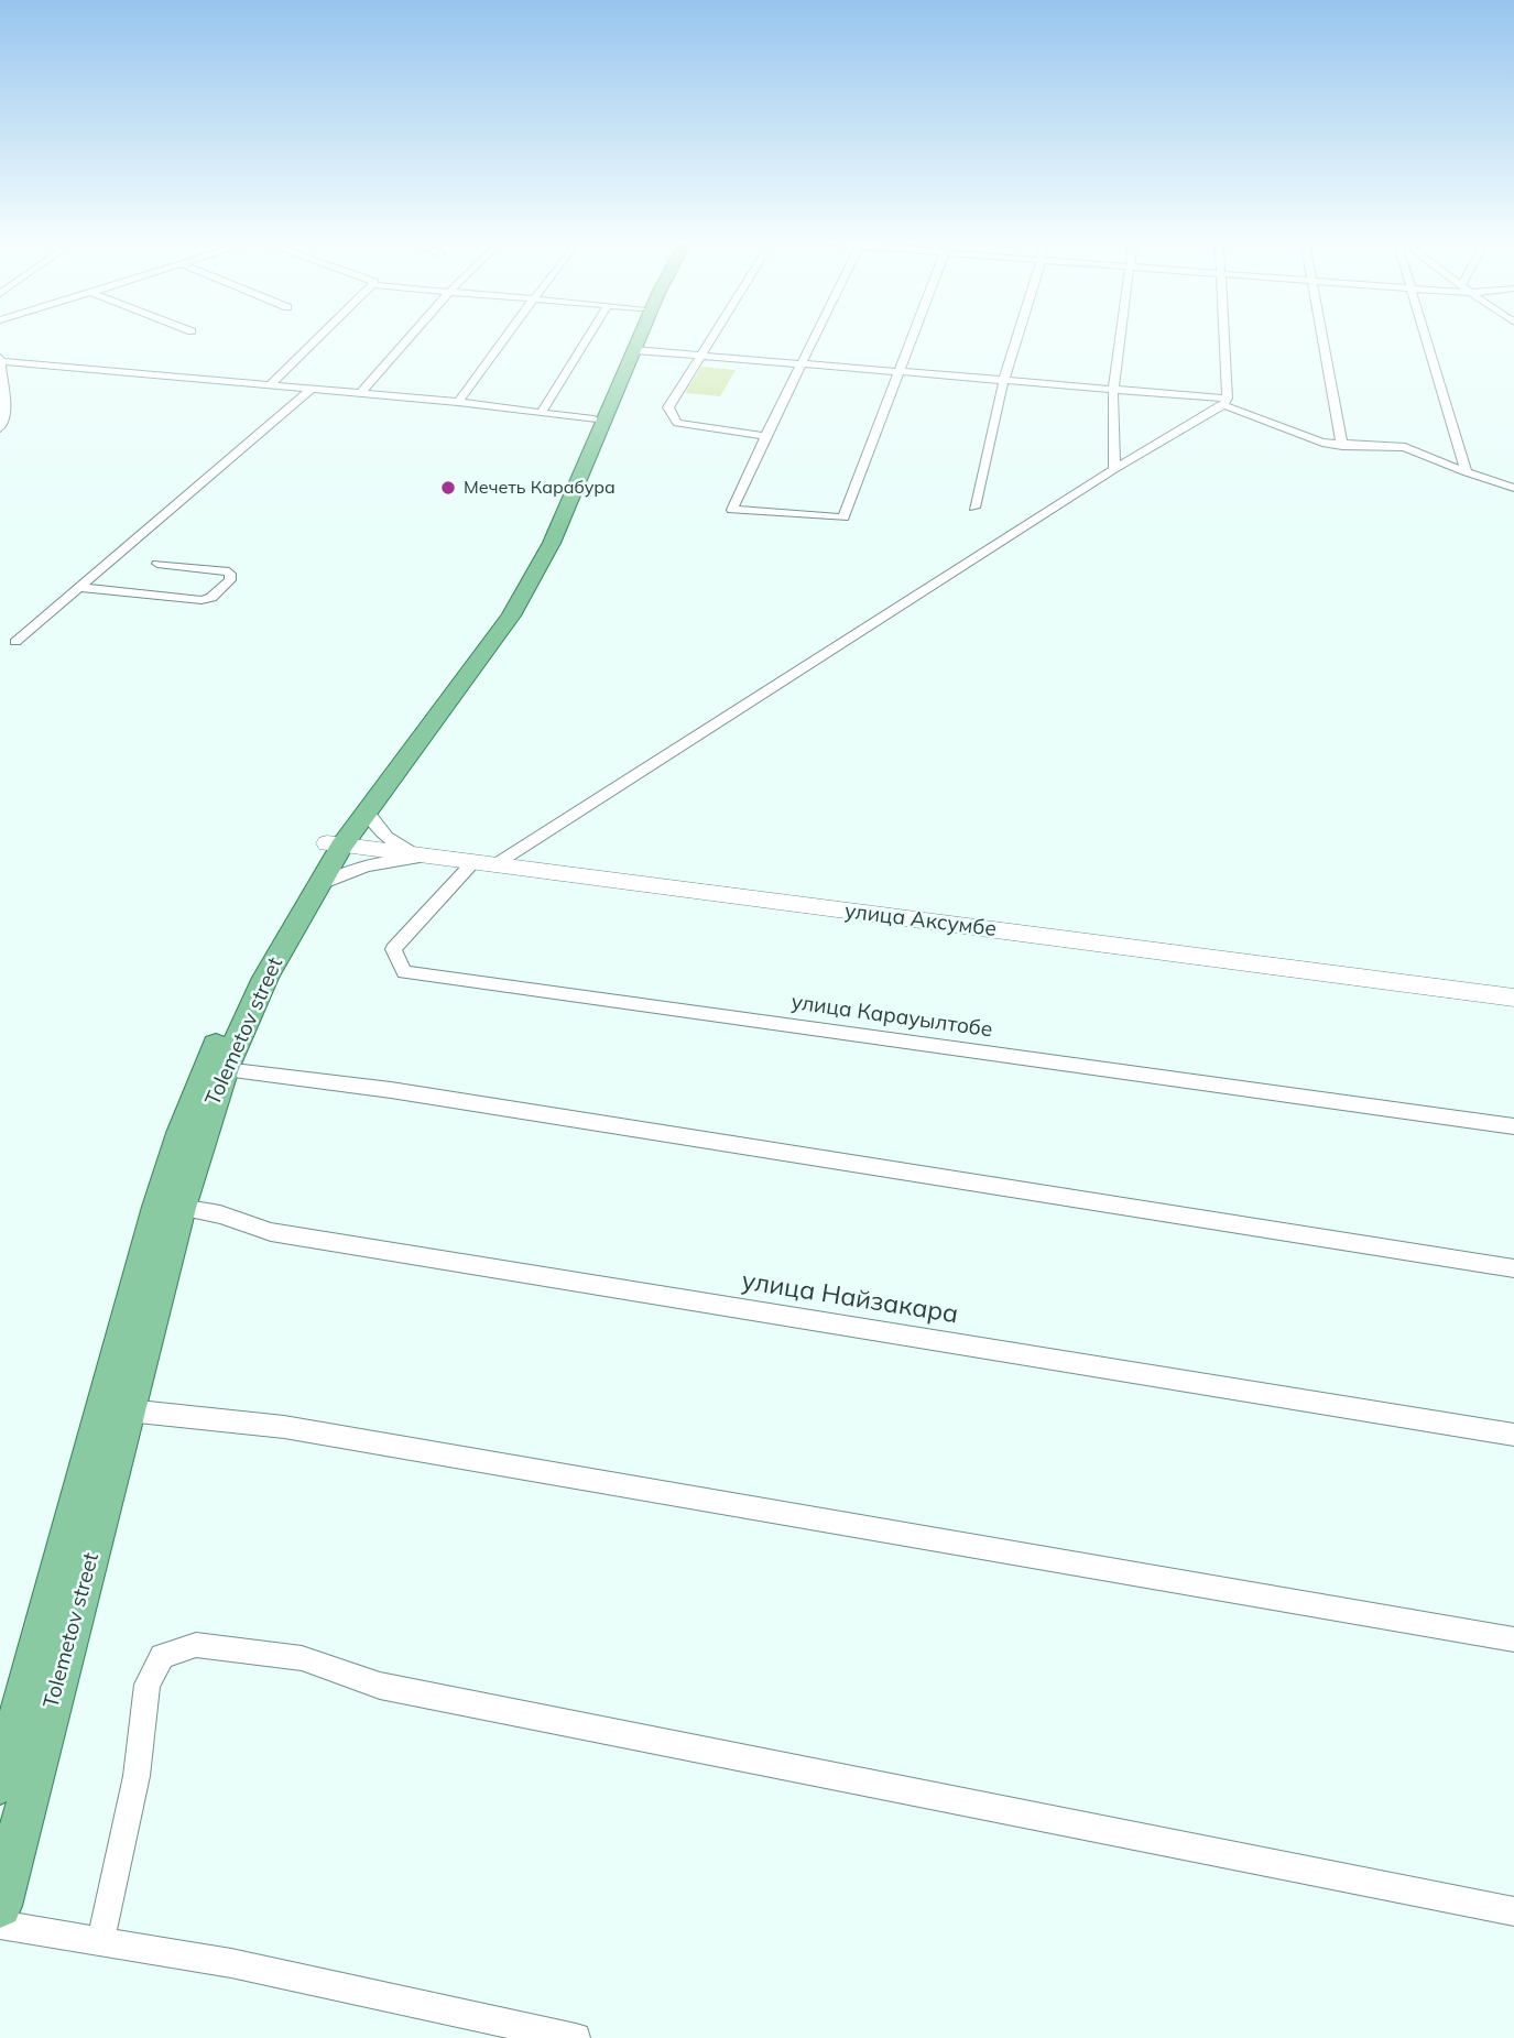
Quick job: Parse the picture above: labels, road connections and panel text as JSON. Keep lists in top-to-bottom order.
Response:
{
  "streets": {
    "main road": ["улица Аксумбе", "Tolemetov street"],
    "street": ["улица Карауылтобе", "улица Найзакара"]
  },
  "crossings": [
    ["улица Аксумбе", "улица Карауылтобе"],
    ["улица Аксумбе", "Tolemetov street"],
    ["Tolemetov street", "улица Найзакара"]
  ],
  "places": ["Мечеть Карабура"]
}
